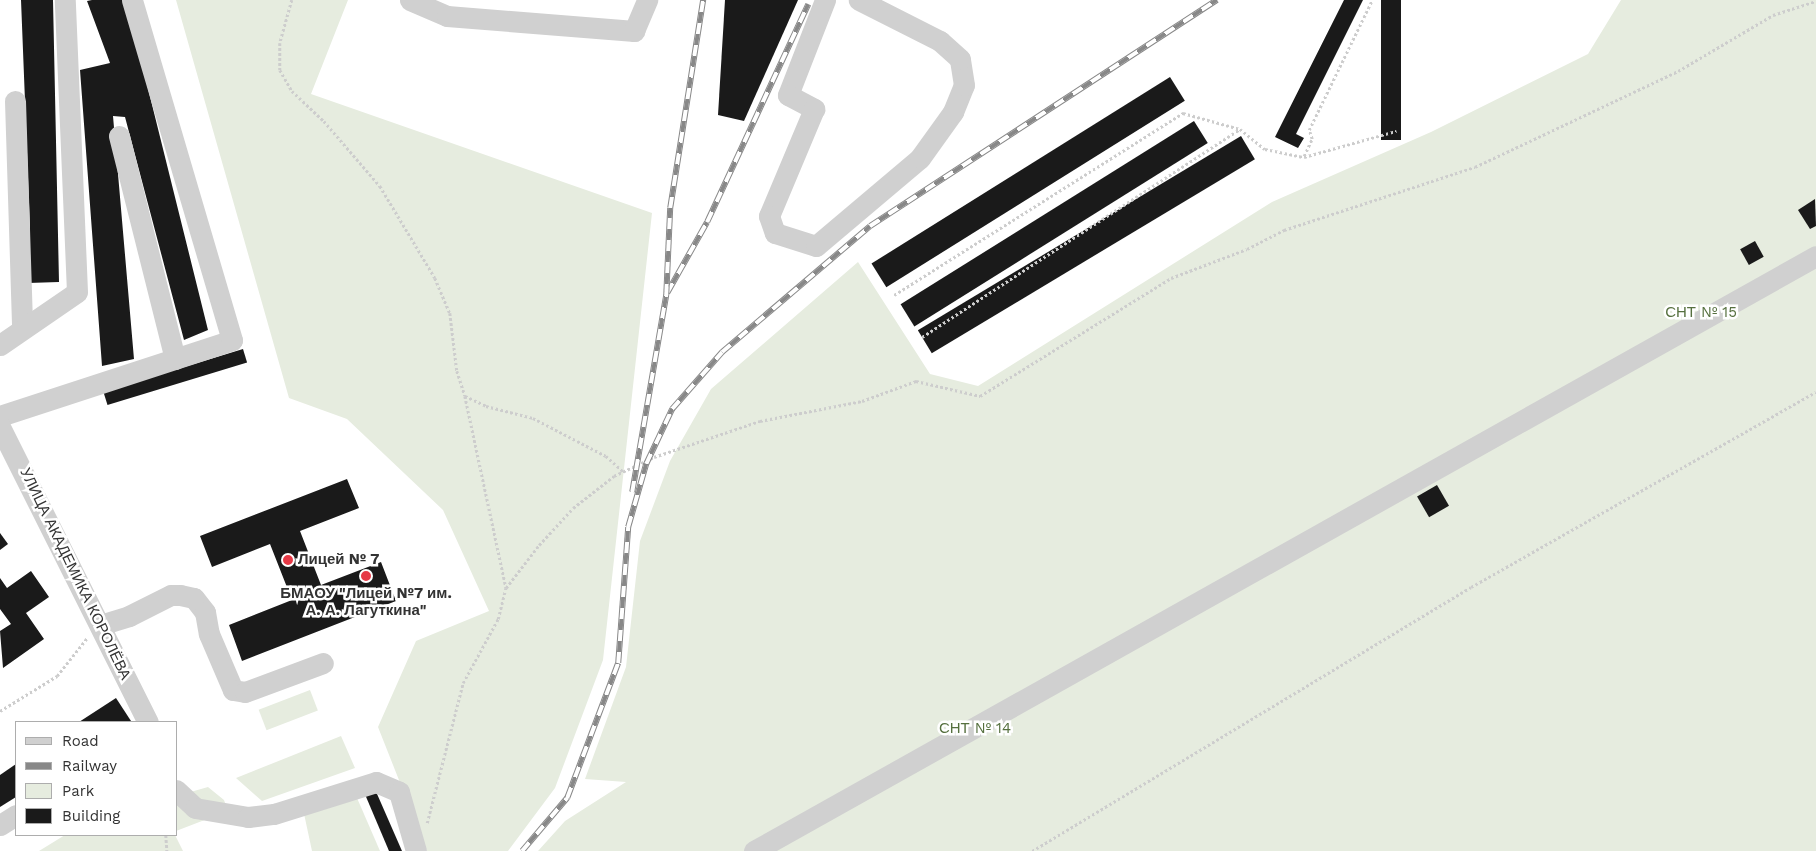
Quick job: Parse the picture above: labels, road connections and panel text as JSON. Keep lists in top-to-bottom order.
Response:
{
  "streets": {
    "street": ["УЛИЦА АКАДЕМИКА КОРОЛЁВА"]
  },
  "parks": ["СНТ № 15", "СНТ № 14"],
  "places": ["Лицей № 7", "БМАОУ \"Лицей №7 им. А. А. Лагуткина\""],
  "legend": [
    "Road",
    "Railway",
    "Park",
    "Building"
  ]
}
